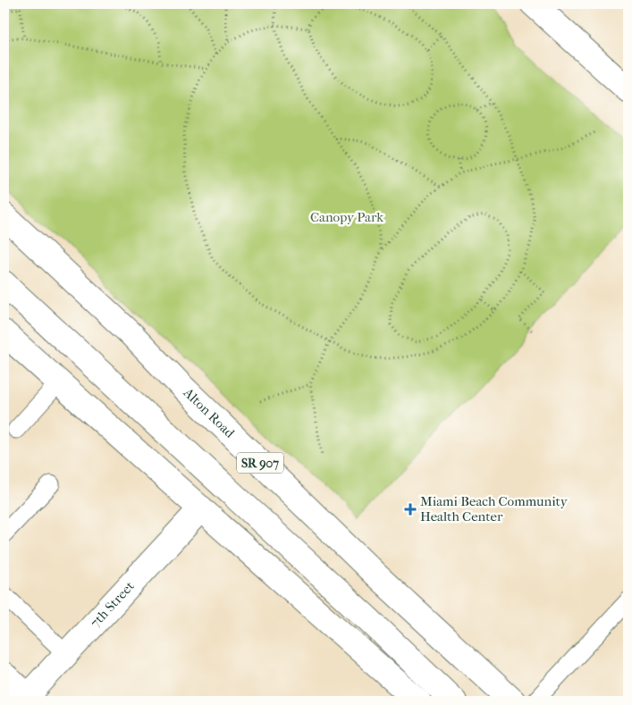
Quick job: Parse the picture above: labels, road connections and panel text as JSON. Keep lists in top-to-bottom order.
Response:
{
  "streets": {
    "main road": ["Alton Road", "SR 907", "7th Street"]
  },
  "parks": ["Canopy Park"],
  "places": {
    "health": ["Miami Beach Community Health Center"]
  }
}
